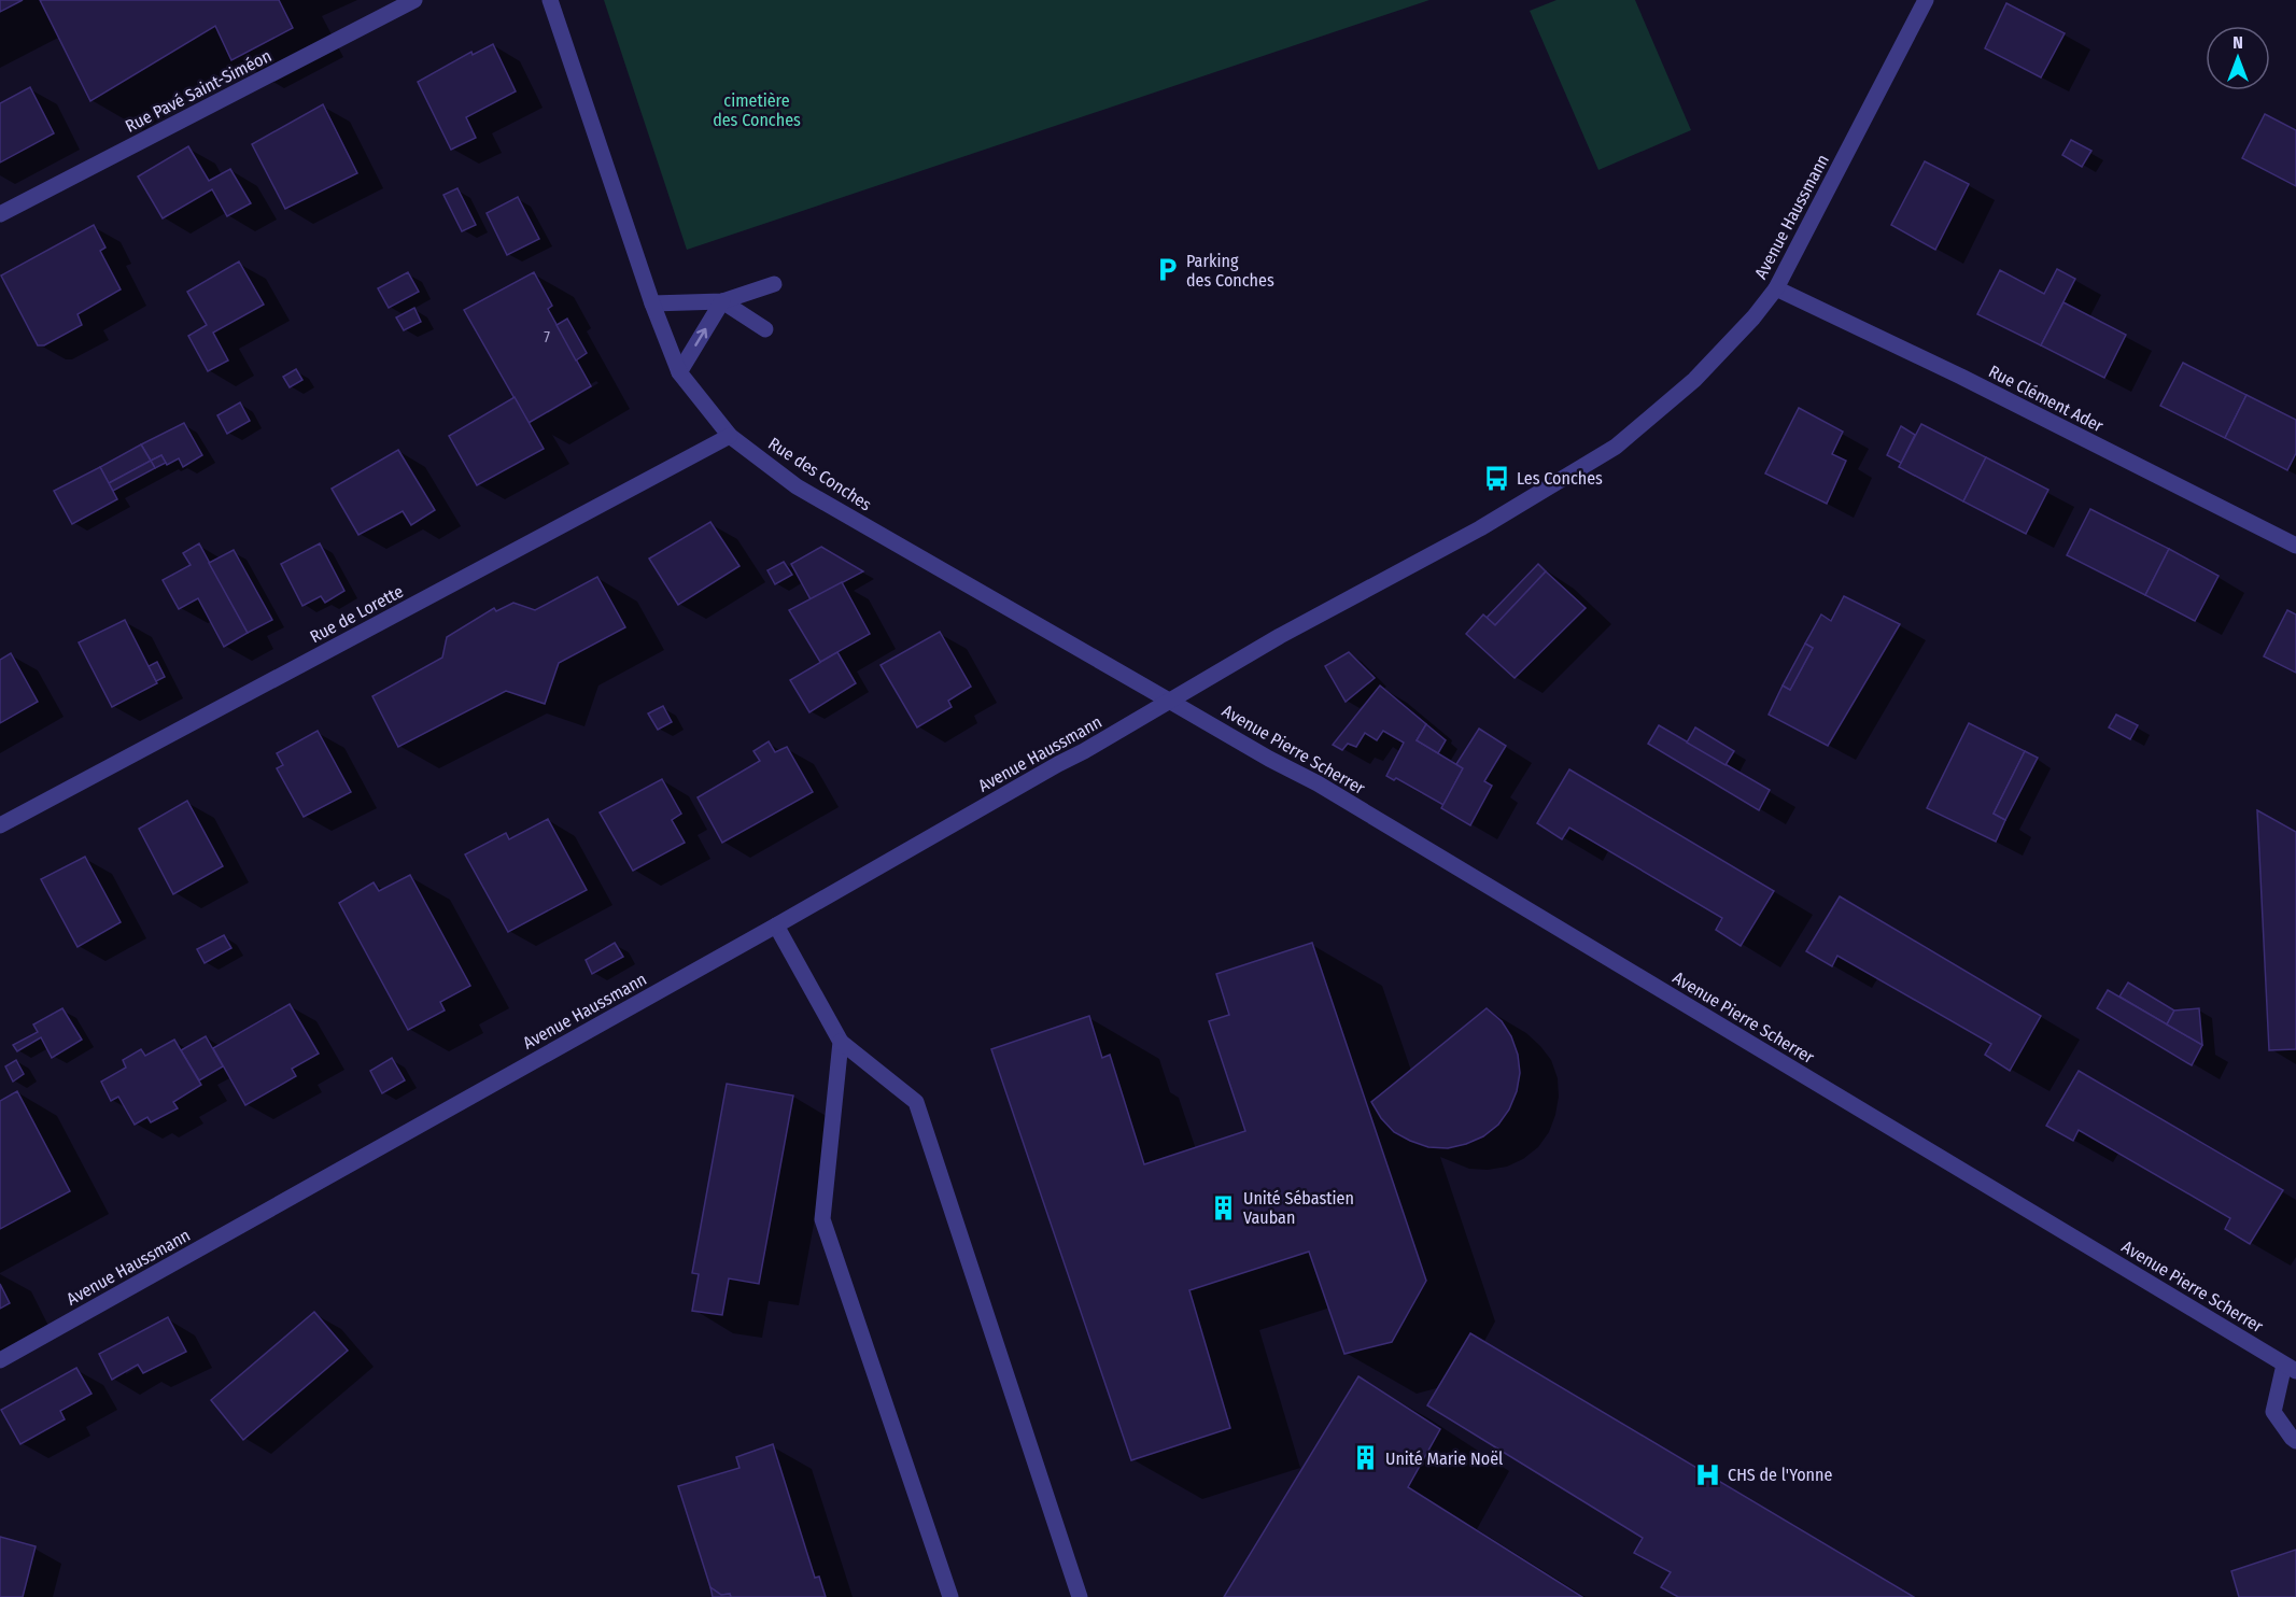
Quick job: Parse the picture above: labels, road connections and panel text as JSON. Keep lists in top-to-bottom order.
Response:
{
  "streets": {
    "street": [
      "Rue Pavé Saint-Siméon",
      "Avenue Haussmann",
      "Rue Clément Ader",
      "Rue des Conches",
      "Rue de Lorette",
      "Avenue Pierre Scherrer"
    ]
  },
  "crossings": [
    ["Avenue Haussmann", "Rue Clément Ader"],
    ["Avenue Haussmann", "Rue des Conches"],
    ["Avenue Haussmann", "Avenue Pierre Scherrer"],
    ["Rue des Conches", "Rue de Lorette"],
    ["Rue des Conches", "Avenue Pierre Scherrer"]
  ],
  "parks": ["cimetière des Conches"],
  "places": {
    "parking": ["Parking des Conches"],
    "bus stop": ["Les Conches"],
    "building": ["Unité Sébastien Vauban", "Unité Marie Noël"],
    "hospital": ["CHS de l'Yonne"]
  },
  "house_numbers": ["7"],
  "north": "top"
}
